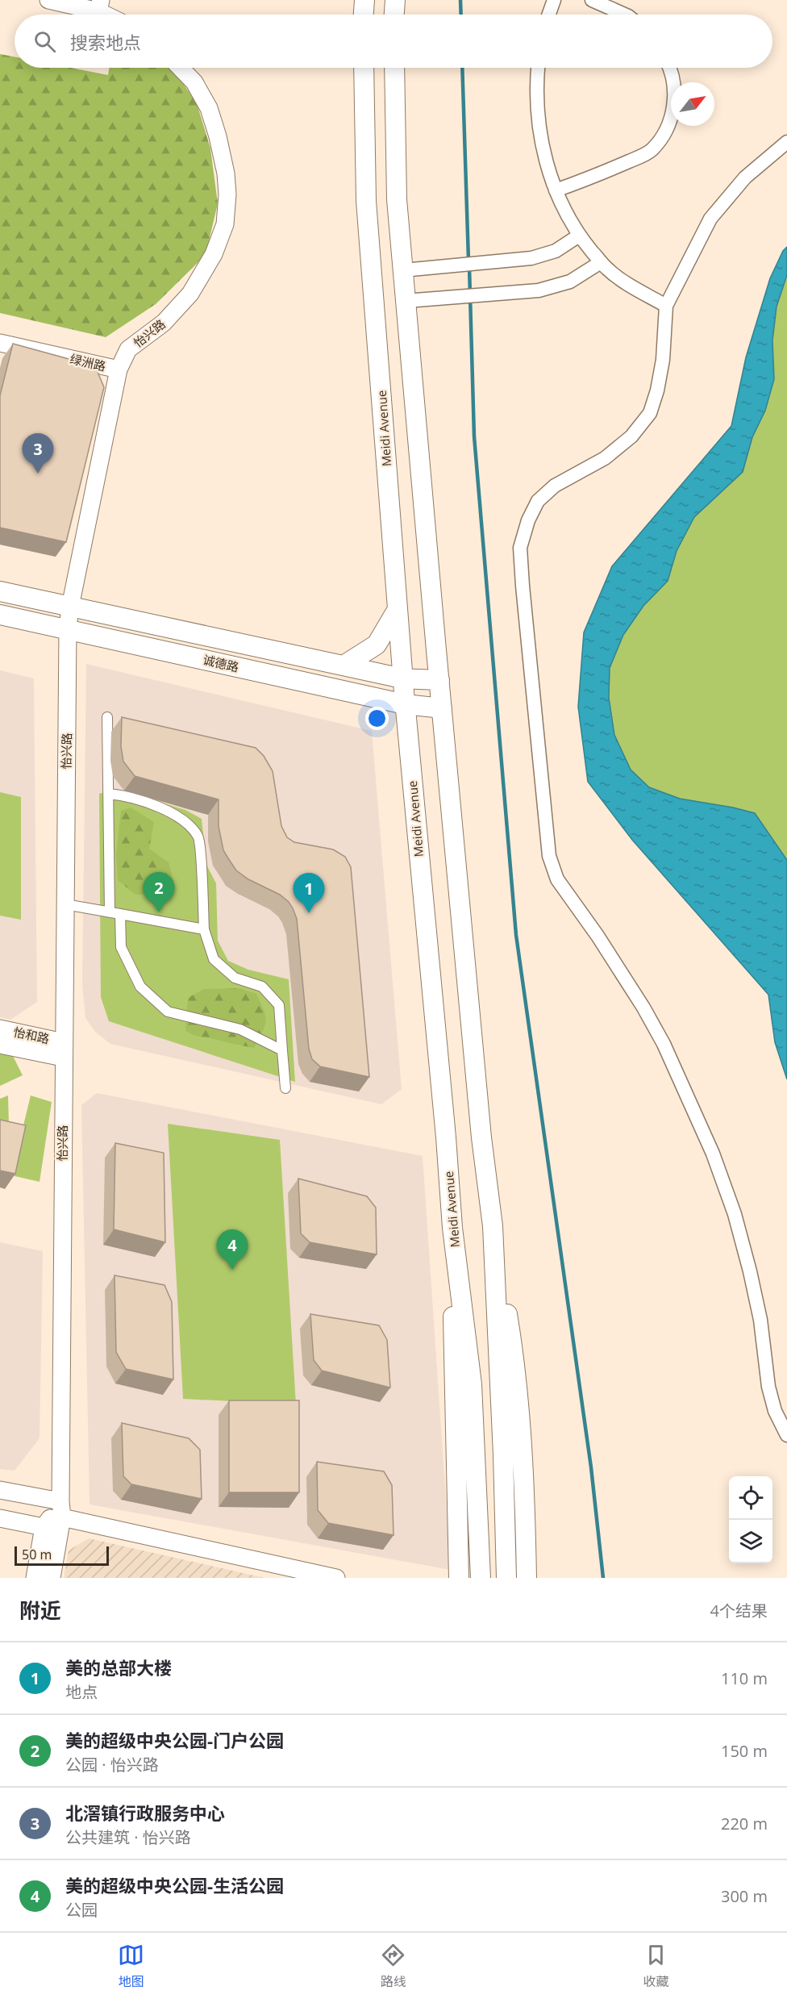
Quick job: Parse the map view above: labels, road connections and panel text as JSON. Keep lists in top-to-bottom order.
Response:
{
  "streets": {
    "main road": ["Meidi Avenue", "诚德路"],
    "street": ["怡兴路", "绿洲路", "怡和路"]
  },
  "crossings": [
    ["怡兴路", "绿洲路"],
    ["怡兴路", "诚德路"],
    ["怡兴路", "怡和路"],
    ["Meidi Avenue", "诚德路"]
  ],
  "scale_bar": "50 m",
  "north": "top right",
  "page": {
    "search": "搜索地点",
    "pins": [
      "3",
      "2",
      "1",
      "4"
    ],
    "scale": "50 m",
    "heading": ["附近", "4个结果"],
    "list": [
      {
        "mark": "1",
        "name": "美的总部大楼",
        "note": "地点",
        "value": "110 m"
      },
      {
        "mark": "2",
        "name": "美的超级中央公园-门户公园",
        "note": "公园 · 怡兴路",
        "value": "150 m"
      },
      {
        "mark": "3",
        "name": "北滘镇行政服务中心",
        "note": "公共建筑 · 怡兴路",
        "value": "220 m"
      },
      {
        "mark": "4",
        "name": "美的超级中央公园-生活公园",
        "note": "公园",
        "value": "300 m"
      }
    ],
    "nav": ["地图", "路线", "收藏"]
  }
}
